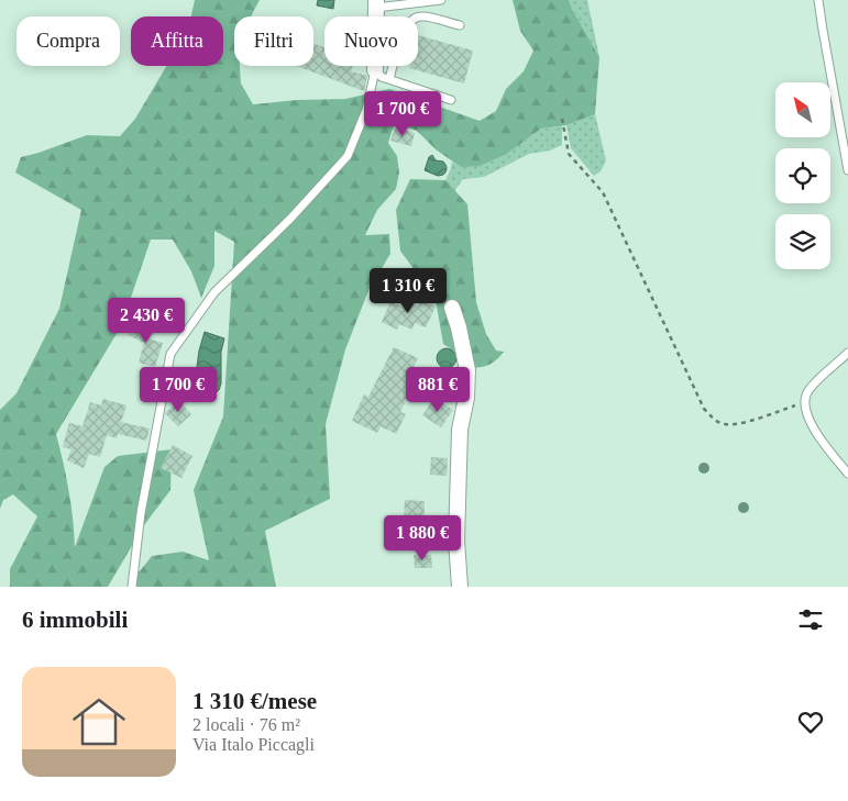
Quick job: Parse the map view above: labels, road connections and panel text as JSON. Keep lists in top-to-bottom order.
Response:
{
  "north": "top left",
  "page": {
    "chip": [
      "Compra",
      "Affitta",
      "Filtri",
      "Nuovo"
    ],
    "price": [
      "1 700 €",
      "1 310 €",
      "2 430 €",
      "1 700 €",
      "881 €",
      "1 880 €"
    ],
    "heading": "6 immobili",
    "list": [
      {
        "name": "1 310 €/mese",
        "note": "2 locali · 76 m² · Via Italo Piccagli"
      }
    ]
  }
}
